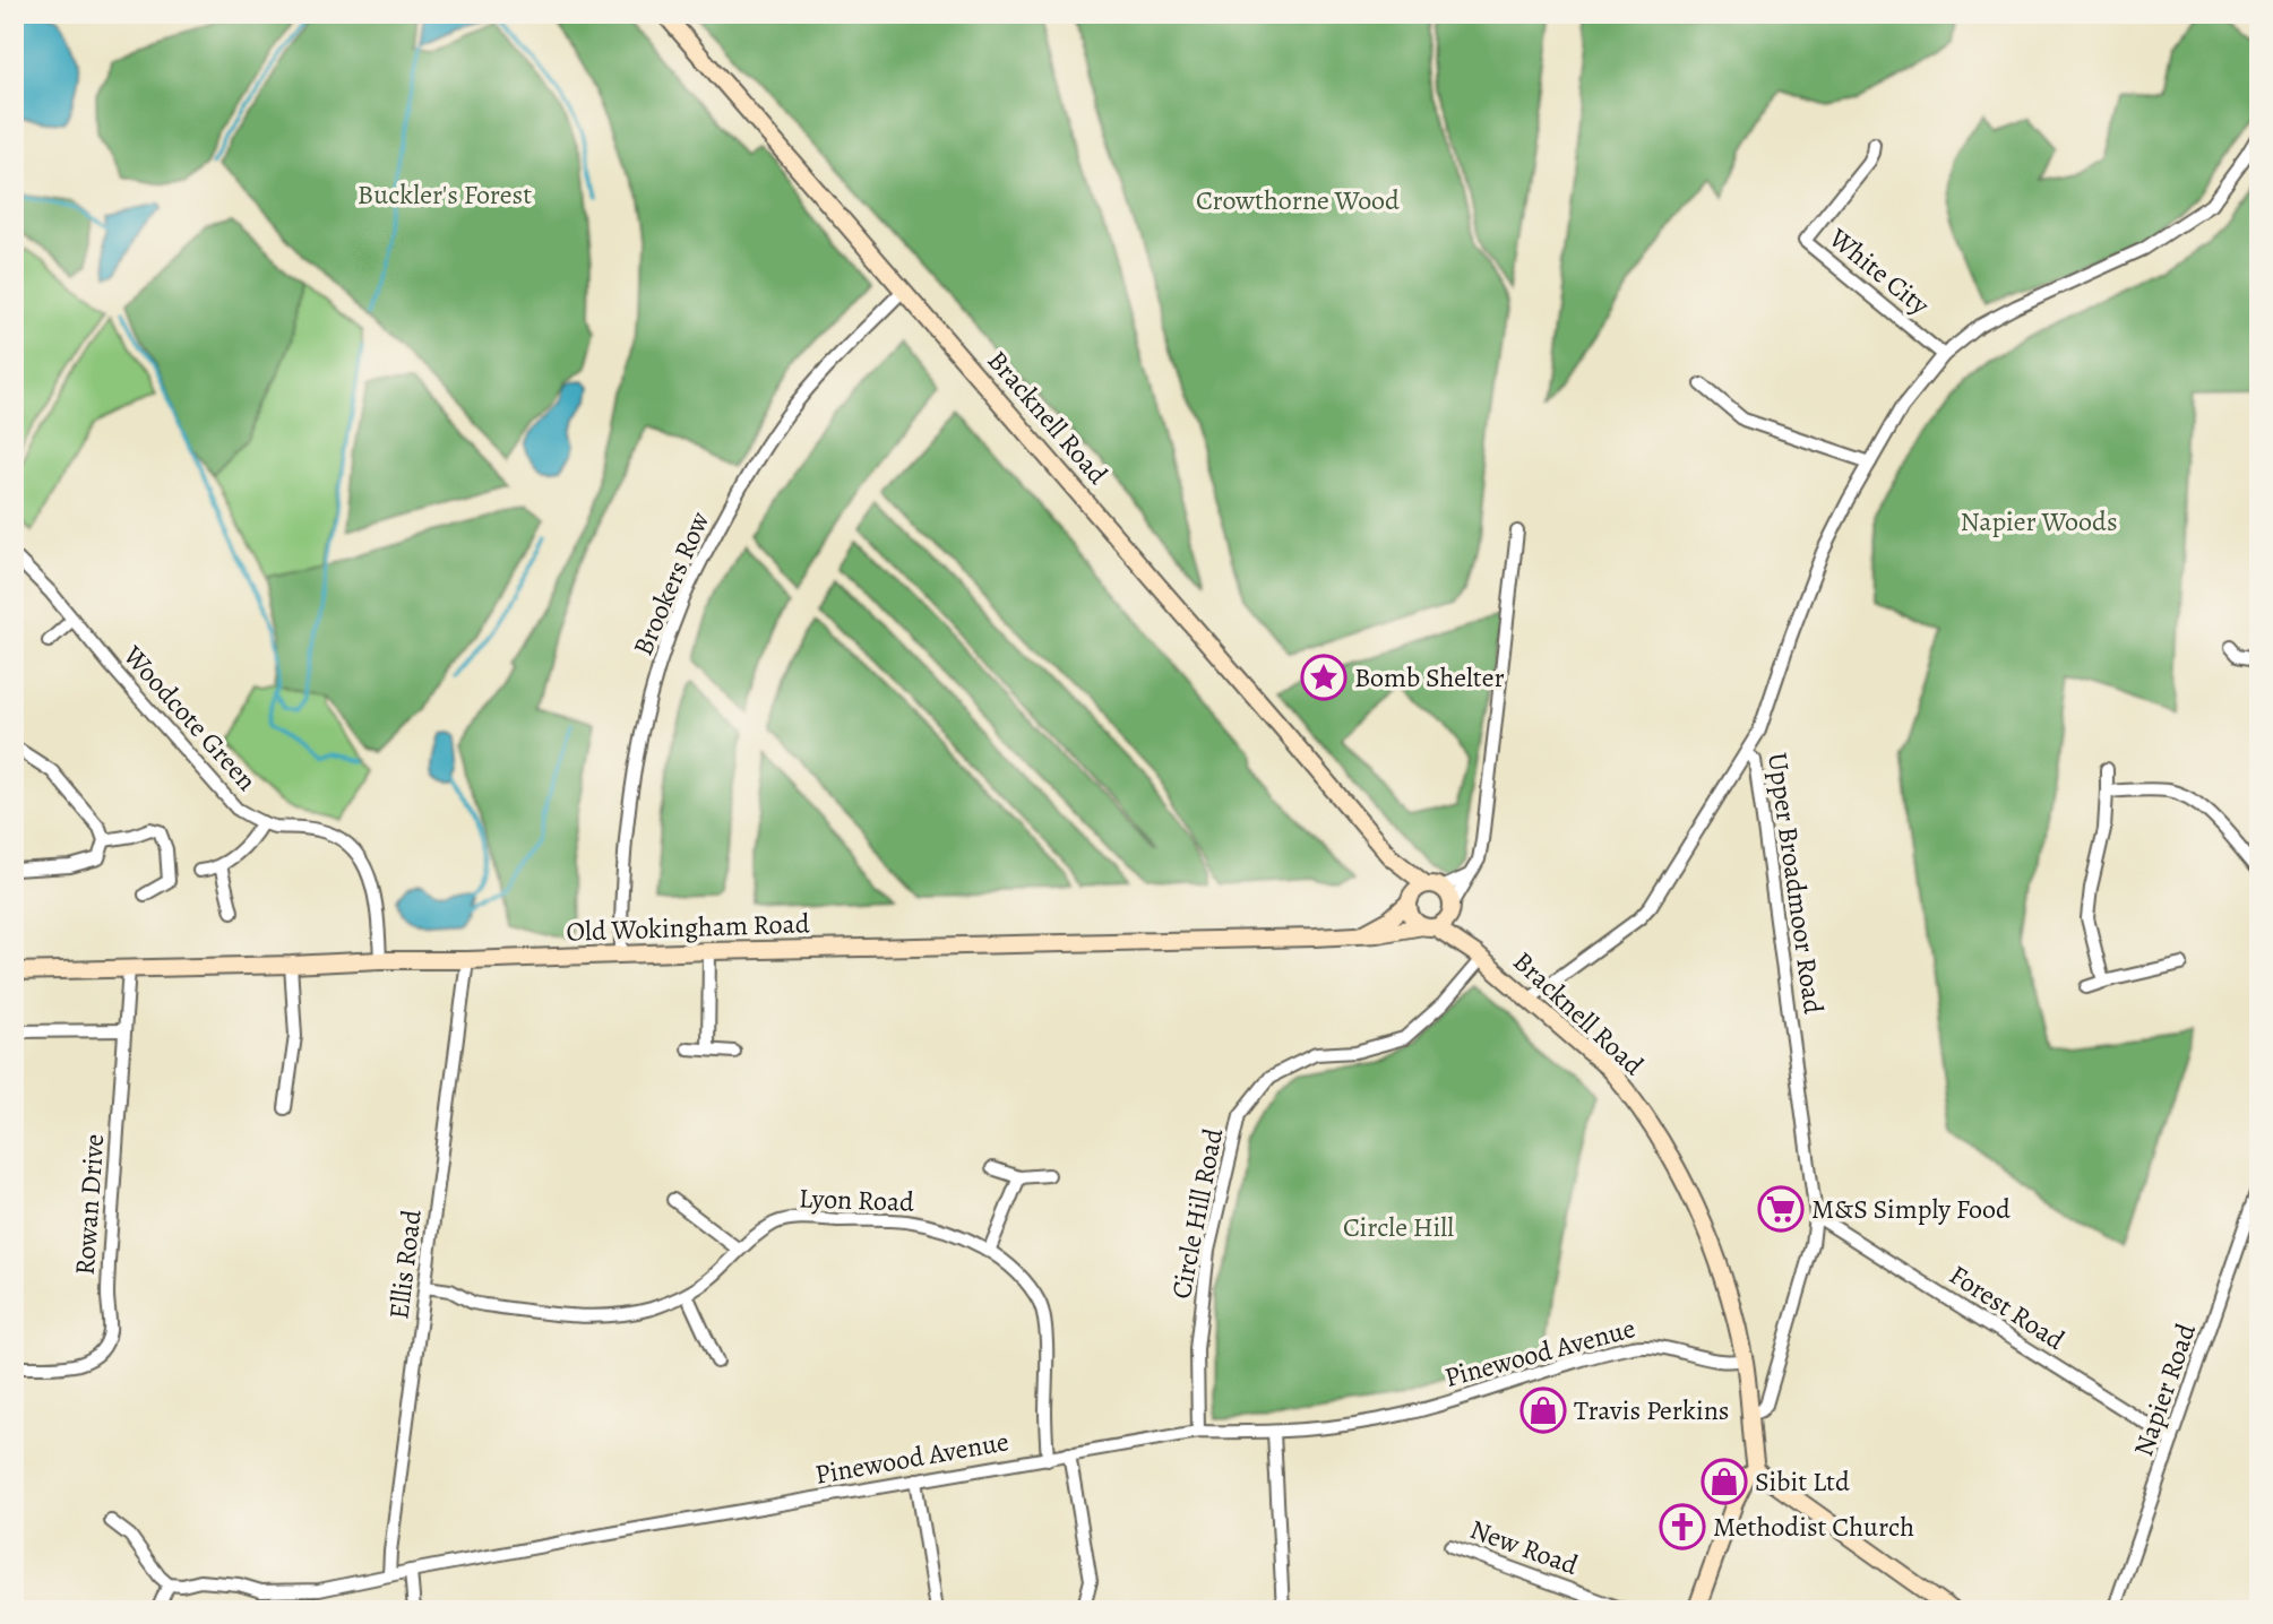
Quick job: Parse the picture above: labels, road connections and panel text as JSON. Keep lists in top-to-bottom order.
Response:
{
  "streets": {
    "main road": ["Bracknell Road", "Old Wokingham Road"],
    "street": [
      "White City",
      "Brookers Row",
      "Woodcote Green",
      "Upper Broadmoor Road",
      "Lyon Road",
      "Rowan Drive",
      "Circle Hill Road",
      "Ellis Road",
      "Forest Road",
      "Pinewood Avenue",
      "Napier Road",
      "New Road"
    ]
  },
  "crossings": [
    ["White City", "Upper Broadmoor Road"],
    ["Bracknell Road", "Brookers Row"],
    ["Bracknell Road", "Upper Broadmoor Road"],
    ["Bracknell Road", "Old Wokingham Road"],
    ["Bracknell Road", "Circle Hill Road"],
    ["Bracknell Road", "Pinewood Avenue"],
    ["Brookers Row", "Old Wokingham Road"],
    ["Woodcote Green", "Old Wokingham Road"],
    ["Upper Broadmoor Road", "Forest Road"],
    ["Old Wokingham Road", "Rowan Drive"],
    ["Old Wokingham Road", "Ellis Road"],
    ["Lyon Road", "Ellis Road"],
    ["Lyon Road", "Pinewood Avenue"],
    ["Circle Hill Road", "Pinewood Avenue"],
    ["Ellis Road", "Pinewood Avenue"],
    ["Forest Road", "Napier Road"]
  ],
  "parks": [
    "Buckler's Forest",
    "Crowthorne Wood",
    "Napier Woods",
    "Circle Hill"
  ],
  "places": {
    "place": ["Bomb Shelter"],
    "supermarket": ["M&S Simply Food"],
    "shop": ["Travis Perkins", "Sibit Ltd"],
    "church": ["Methodist Church"]
  }
}
